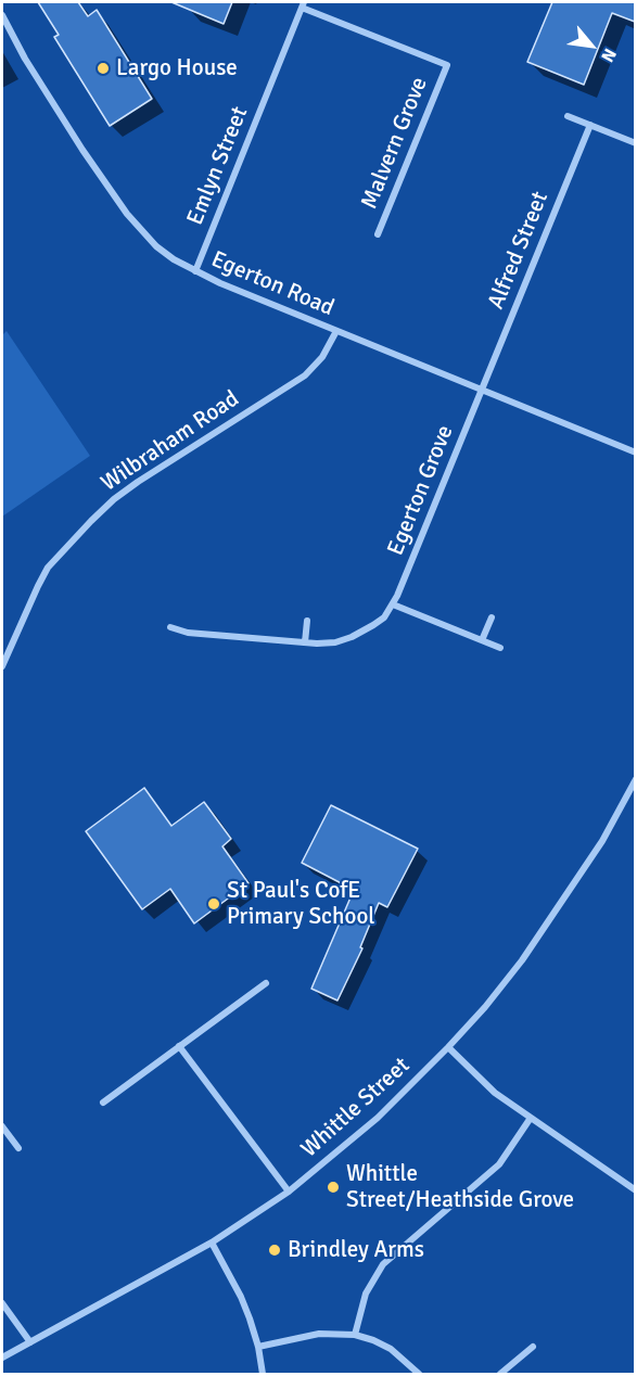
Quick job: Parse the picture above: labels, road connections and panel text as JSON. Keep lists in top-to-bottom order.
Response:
{
  "streets": {
    "street": [
      "Malvern Grove",
      "Emlyn Street",
      "Alfred Street",
      "Egerton Road",
      "Wilbraham Road",
      "Egerton Grove",
      "Whittle Street"
    ]
  },
  "crossings": [
    ["Malvern Grove", "Emlyn Street"],
    ["Emlyn Street", "Egerton Road"],
    ["Alfred Street", "Egerton Road"],
    ["Alfred Street", "Egerton Grove"],
    ["Egerton Road", "Wilbraham Road"],
    ["Egerton Road", "Egerton Grove"]
  ],
  "places": [
    "Largo House",
    "St Paul's CofE Primary School",
    "Whittle Street/Heathside Grove",
    "Brindley Arms"
  ],
  "north": "bottom right"
}
